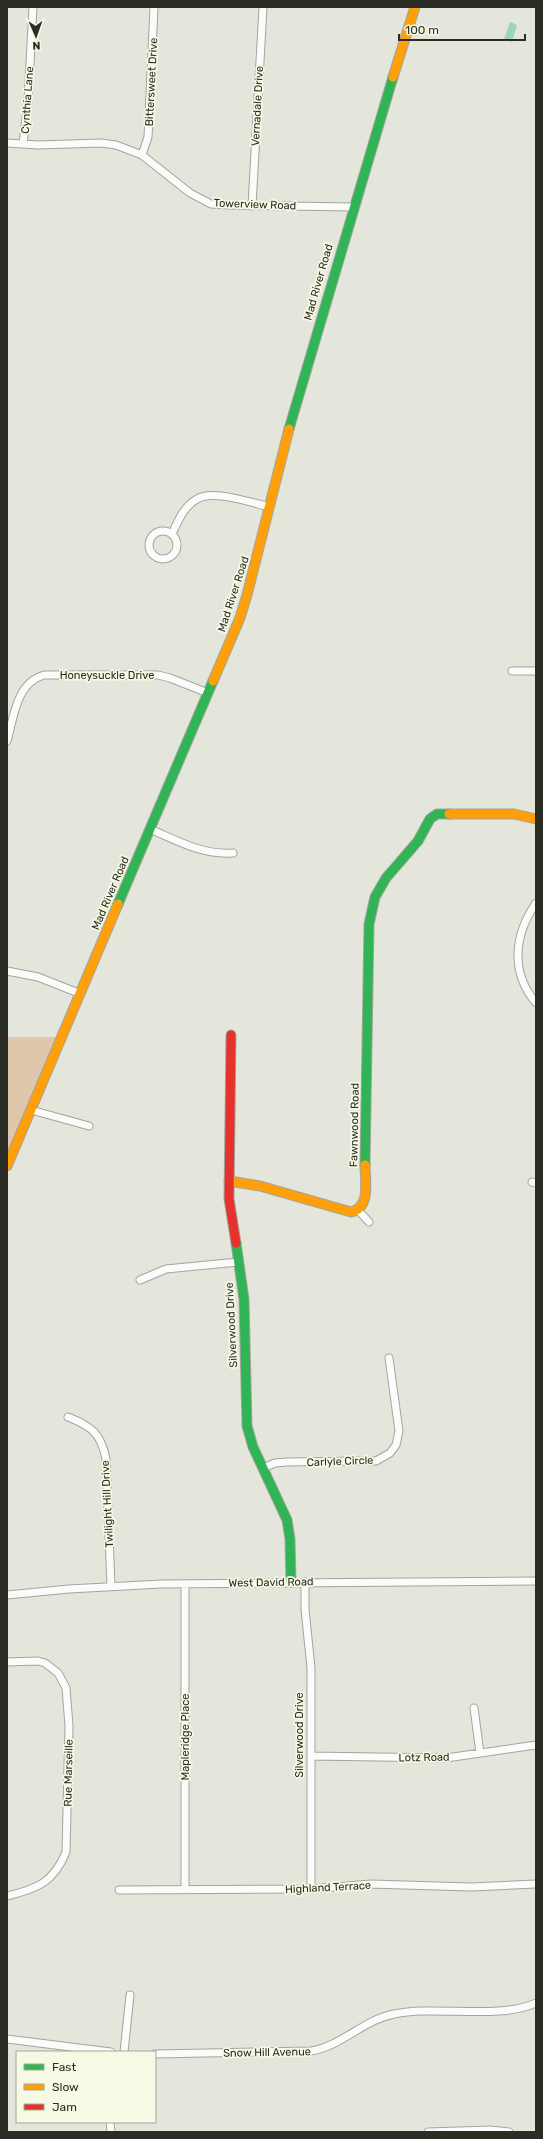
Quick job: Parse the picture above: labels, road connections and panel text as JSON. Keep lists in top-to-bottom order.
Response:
{
  "streets": {
    "street": [
      "Bittersweet Drive",
      "Cynthia Lane",
      "Vernadale Drive",
      "Towerview Road",
      "Mad River Road",
      "Honeysuckle Drive",
      "Fawnwood Road",
      "Silverwood Drive",
      "Carlyle Circle",
      "Twilight Hill Drive",
      "West David Road",
      "Mapleridge Place",
      "Lotz Road",
      "Rue Marseille",
      "Highland Terrace",
      "Snow Hill Avenue"
    ]
  },
  "crossings": [
    ["Bittersweet Drive", "Towerview Road"],
    ["Cynthia Lane", "Towerview Road"],
    ["Vernadale Drive", "Towerview Road"],
    ["Towerview Road", "Mad River Road"],
    ["Mad River Road", "Honeysuckle Drive"],
    ["Silverwood Drive", "Carlyle Circle"],
    ["Silverwood Drive", "West David Road"],
    ["Silverwood Drive", "Lotz Road"],
    ["Silverwood Drive", "Highland Terrace"],
    ["Twilight Hill Drive", "West David Road"],
    ["West David Road", "Mapleridge Place"],
    ["Mapleridge Place", "Highland Terrace"]
  ],
  "legend": ["Fast", "Slow", "Jam"],
  "scale_bar": "100 m",
  "north": "bottom"
}
